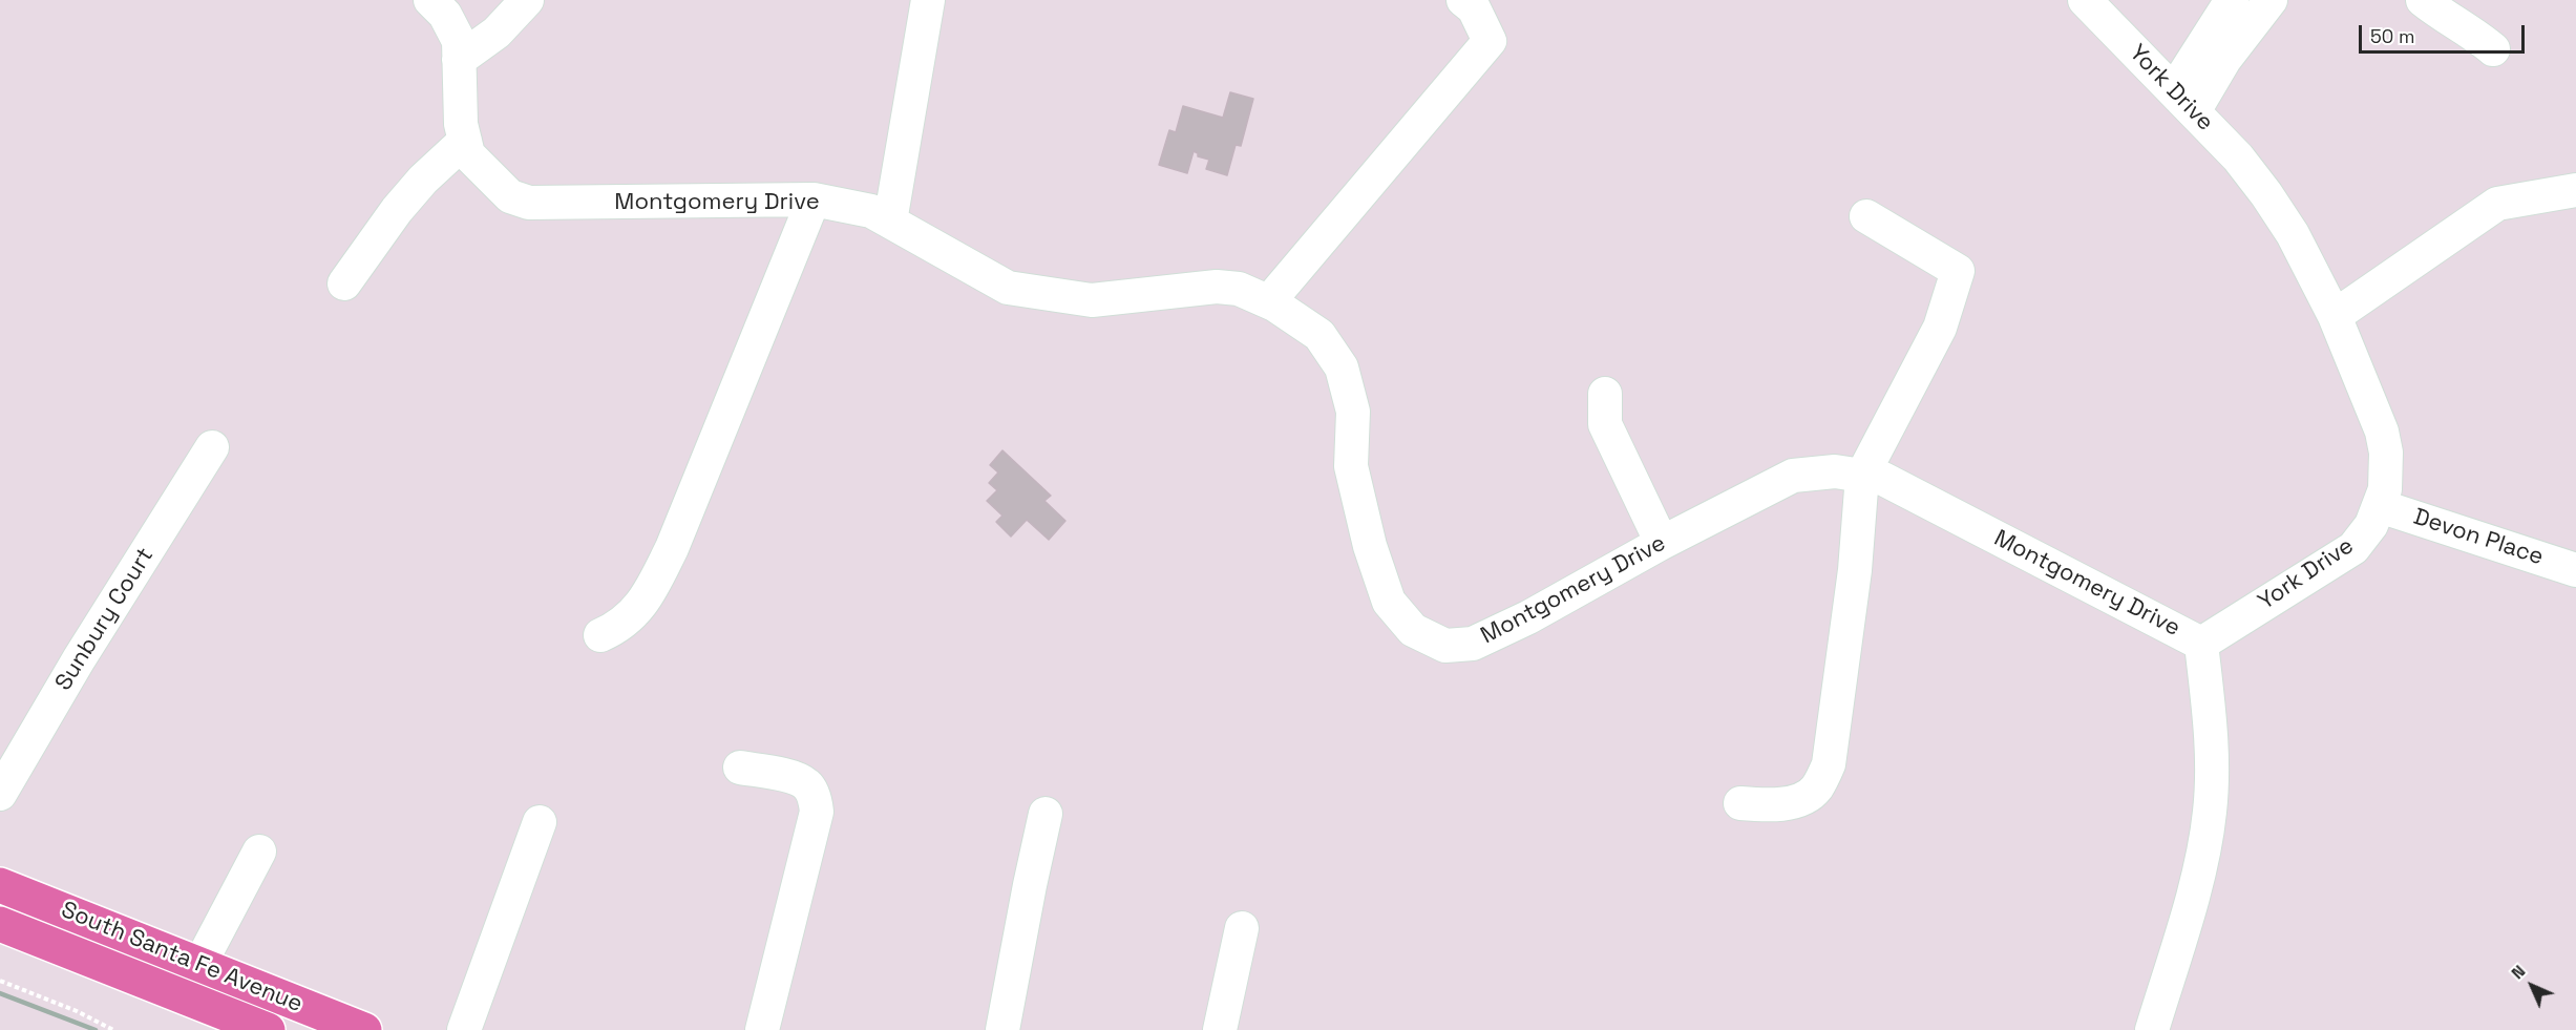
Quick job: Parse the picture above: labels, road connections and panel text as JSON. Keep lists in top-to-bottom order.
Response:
{
  "streets": {
    "main road": ["South Santa Fe Avenue"],
    "street": [
      "York Drive",
      "Montgomery Drive",
      "Devon Place",
      "Sunbury Court"
    ]
  },
  "crossings": [
    ["York Drive", "Montgomery Drive"],
    ["York Drive", "Devon Place"]
  ],
  "scale_bar": "50 m",
  "north": "top left"
}
